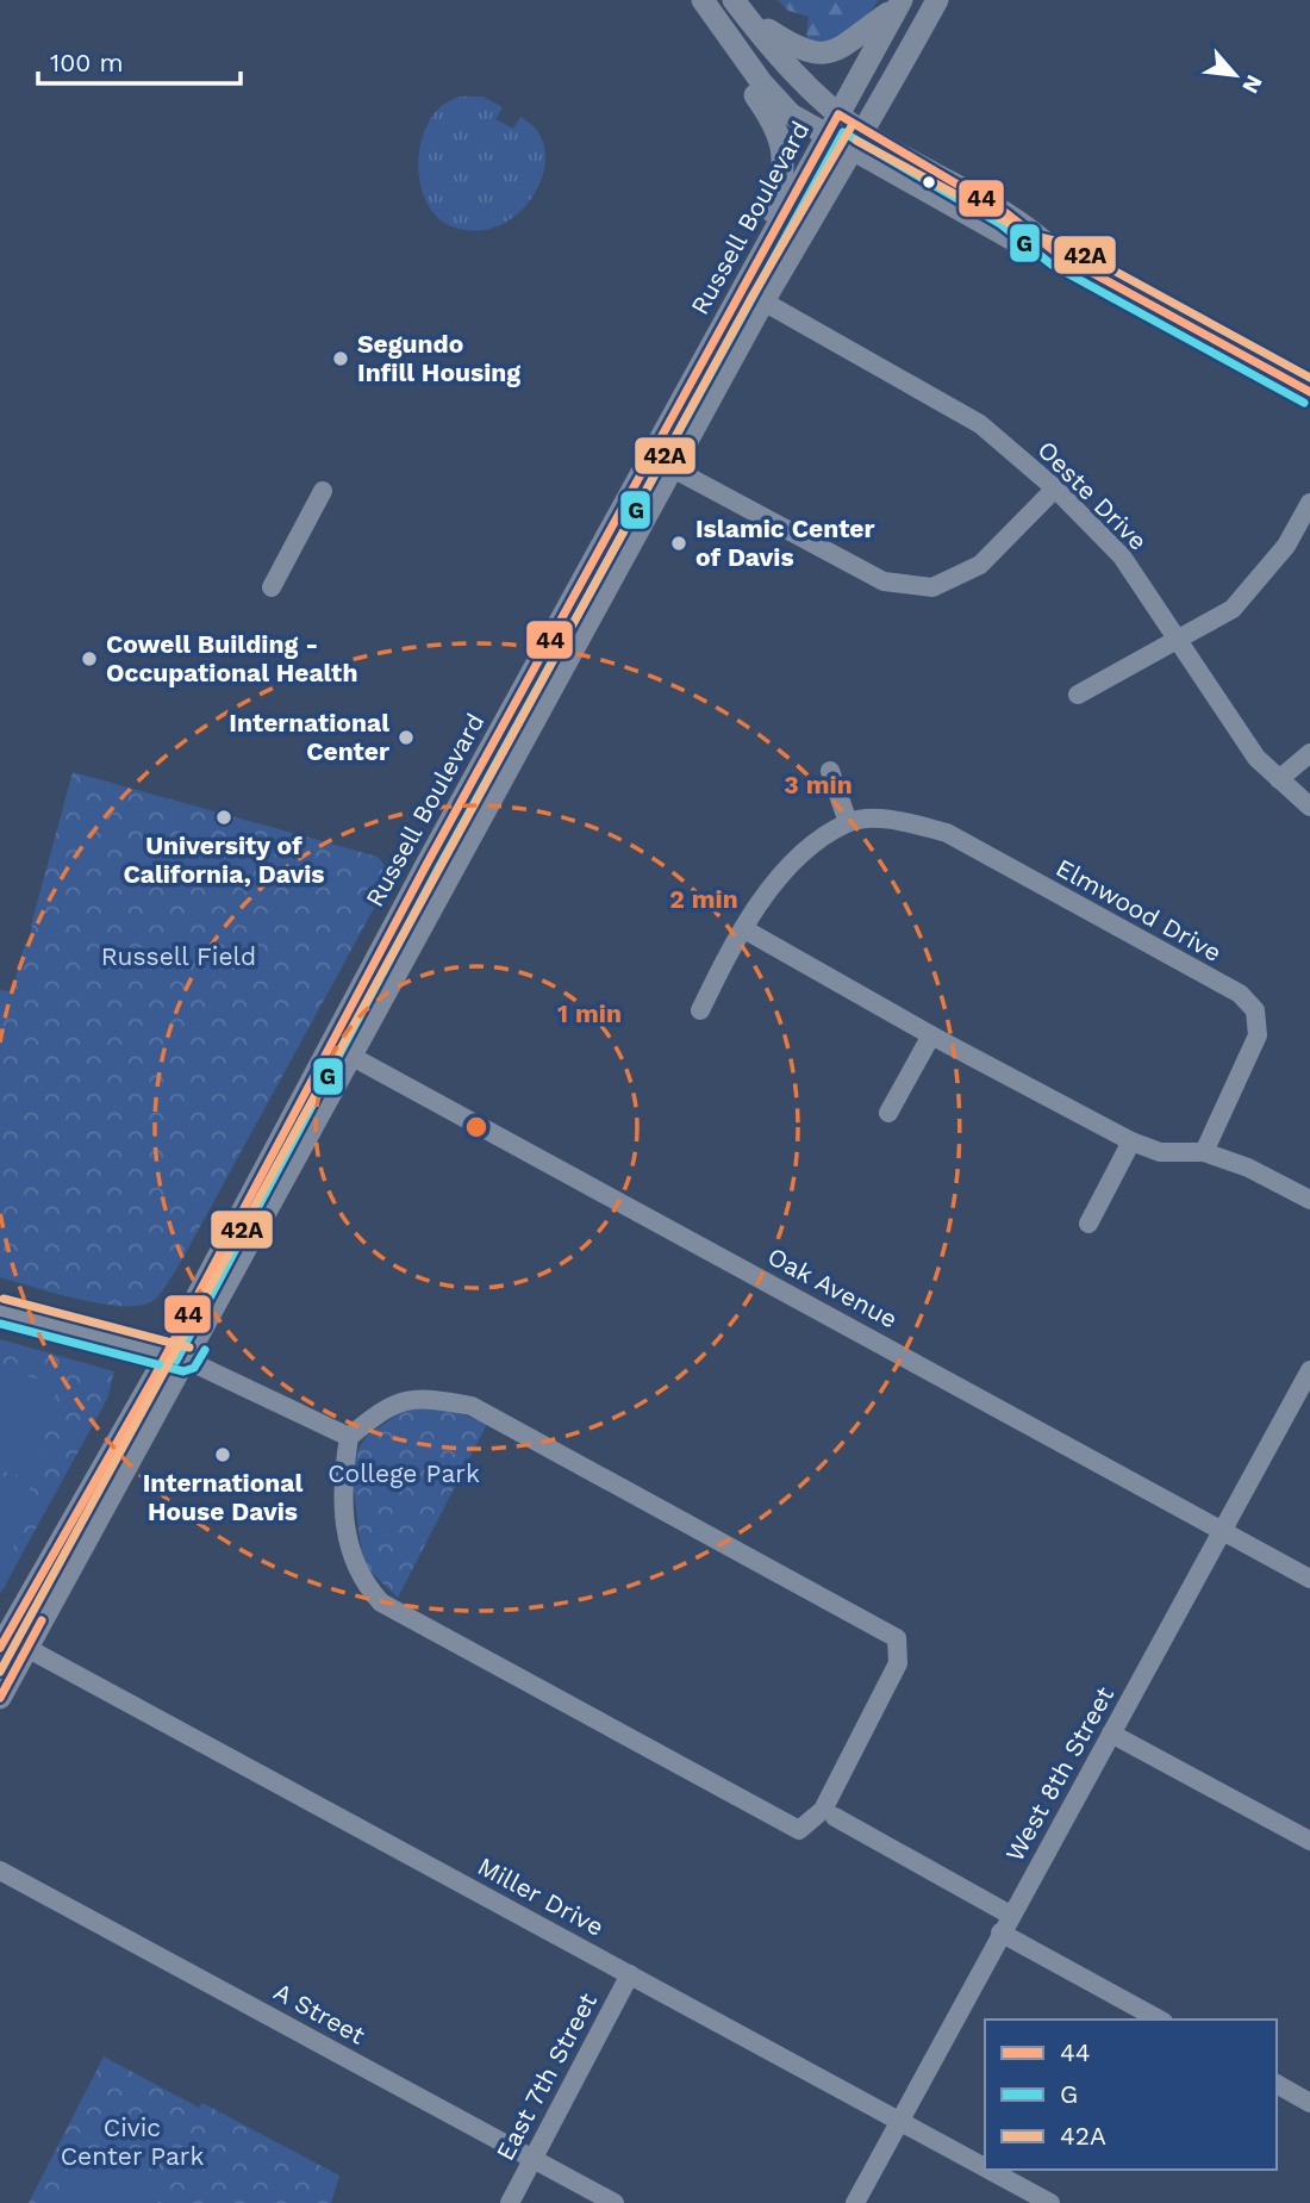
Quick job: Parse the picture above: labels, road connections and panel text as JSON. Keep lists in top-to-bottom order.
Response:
{
  "streets": {
    "main road": ["Russell Boulevard"],
    "street": [
      "Oeste Drive",
      "Elmwood Drive",
      "Oak Avenue",
      "West 8th Street",
      "Miller Drive",
      "A Street",
      "East 7th Street"
    ]
  },
  "crossings": [
    ["Russell Boulevard", "Oeste Drive"],
    ["Russell Boulevard", "Oak Avenue"],
    ["Russell Boulevard", "Miller Drive"],
    ["Oak Avenue", "West 8th Street"],
    ["West 8th Street", "Miller Drive"],
    ["Miller Drive", "East 7th Street"],
    ["A Street", "East 7th Street"]
  ],
  "parks": ["Russell Field", "College Park", "Civic Center Park"],
  "places": [
    "Segundo Infill Housing",
    "Islamic Center of Davis",
    "Cowell Building - Occupational Health",
    "International Center",
    "University of California, Davis",
    "International House Davis"
  ],
  "lines": ["transit line 44", "transit line 42A", "transit line G"],
  "legend": ["44", "G", "42A"],
  "scale_bar": "100 m",
  "north": "bottom right",
  "rings": ["3 min", "2 min", "1 min"]
}
